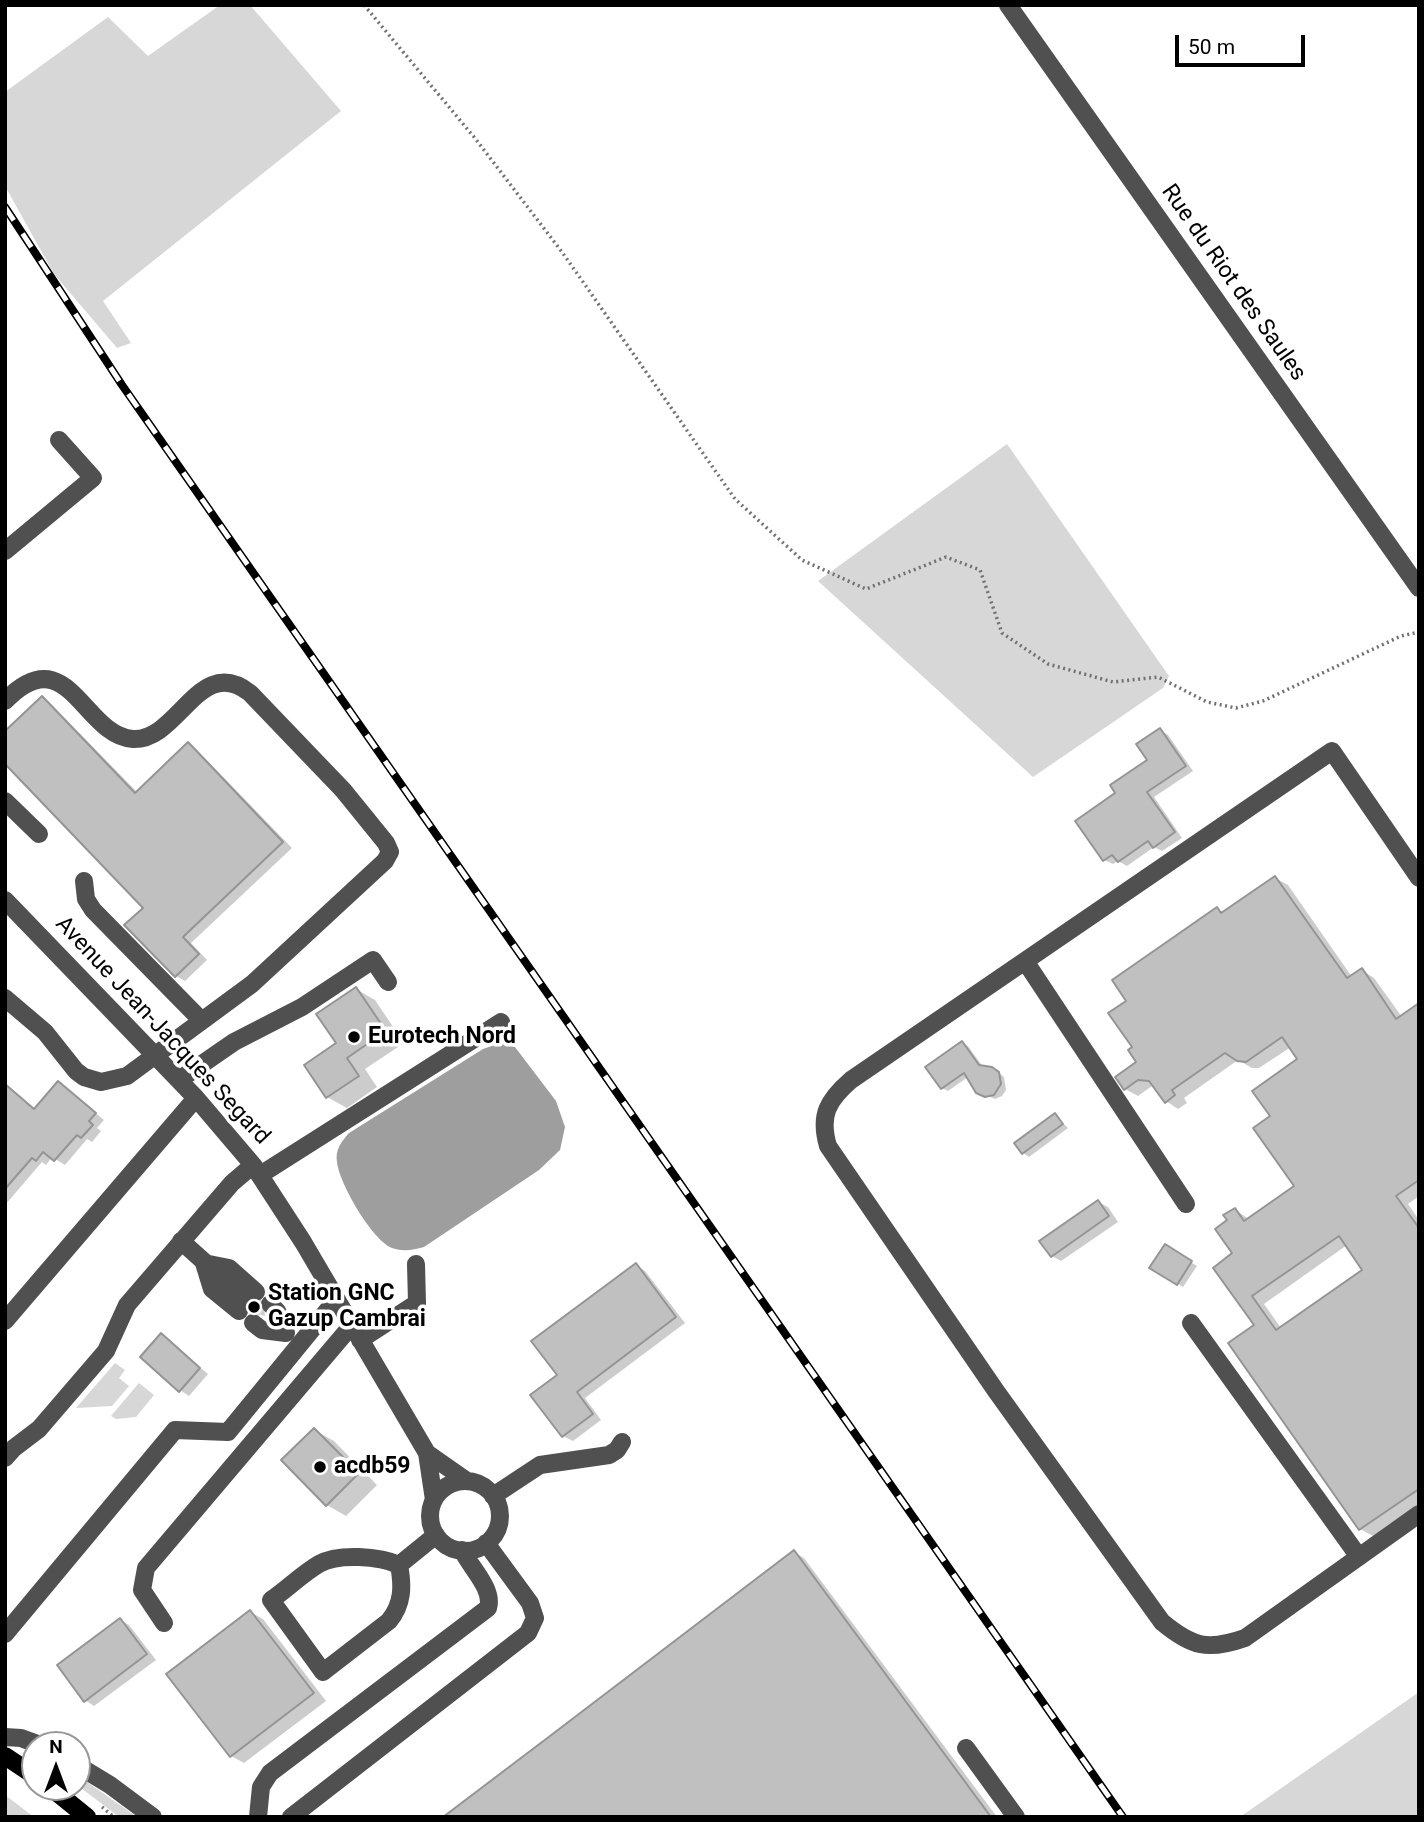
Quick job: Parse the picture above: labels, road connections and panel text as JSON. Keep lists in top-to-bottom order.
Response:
{
  "streets": {
    "street": ["Rue du Riot des Saules", "Avenue Jean-Jacques Segard"]
  },
  "places": ["Eurotech Nord", "Station GNC Gazup Cambrai", "acdb59"],
  "scale_bar": "50 m",
  "north": "top"
}
